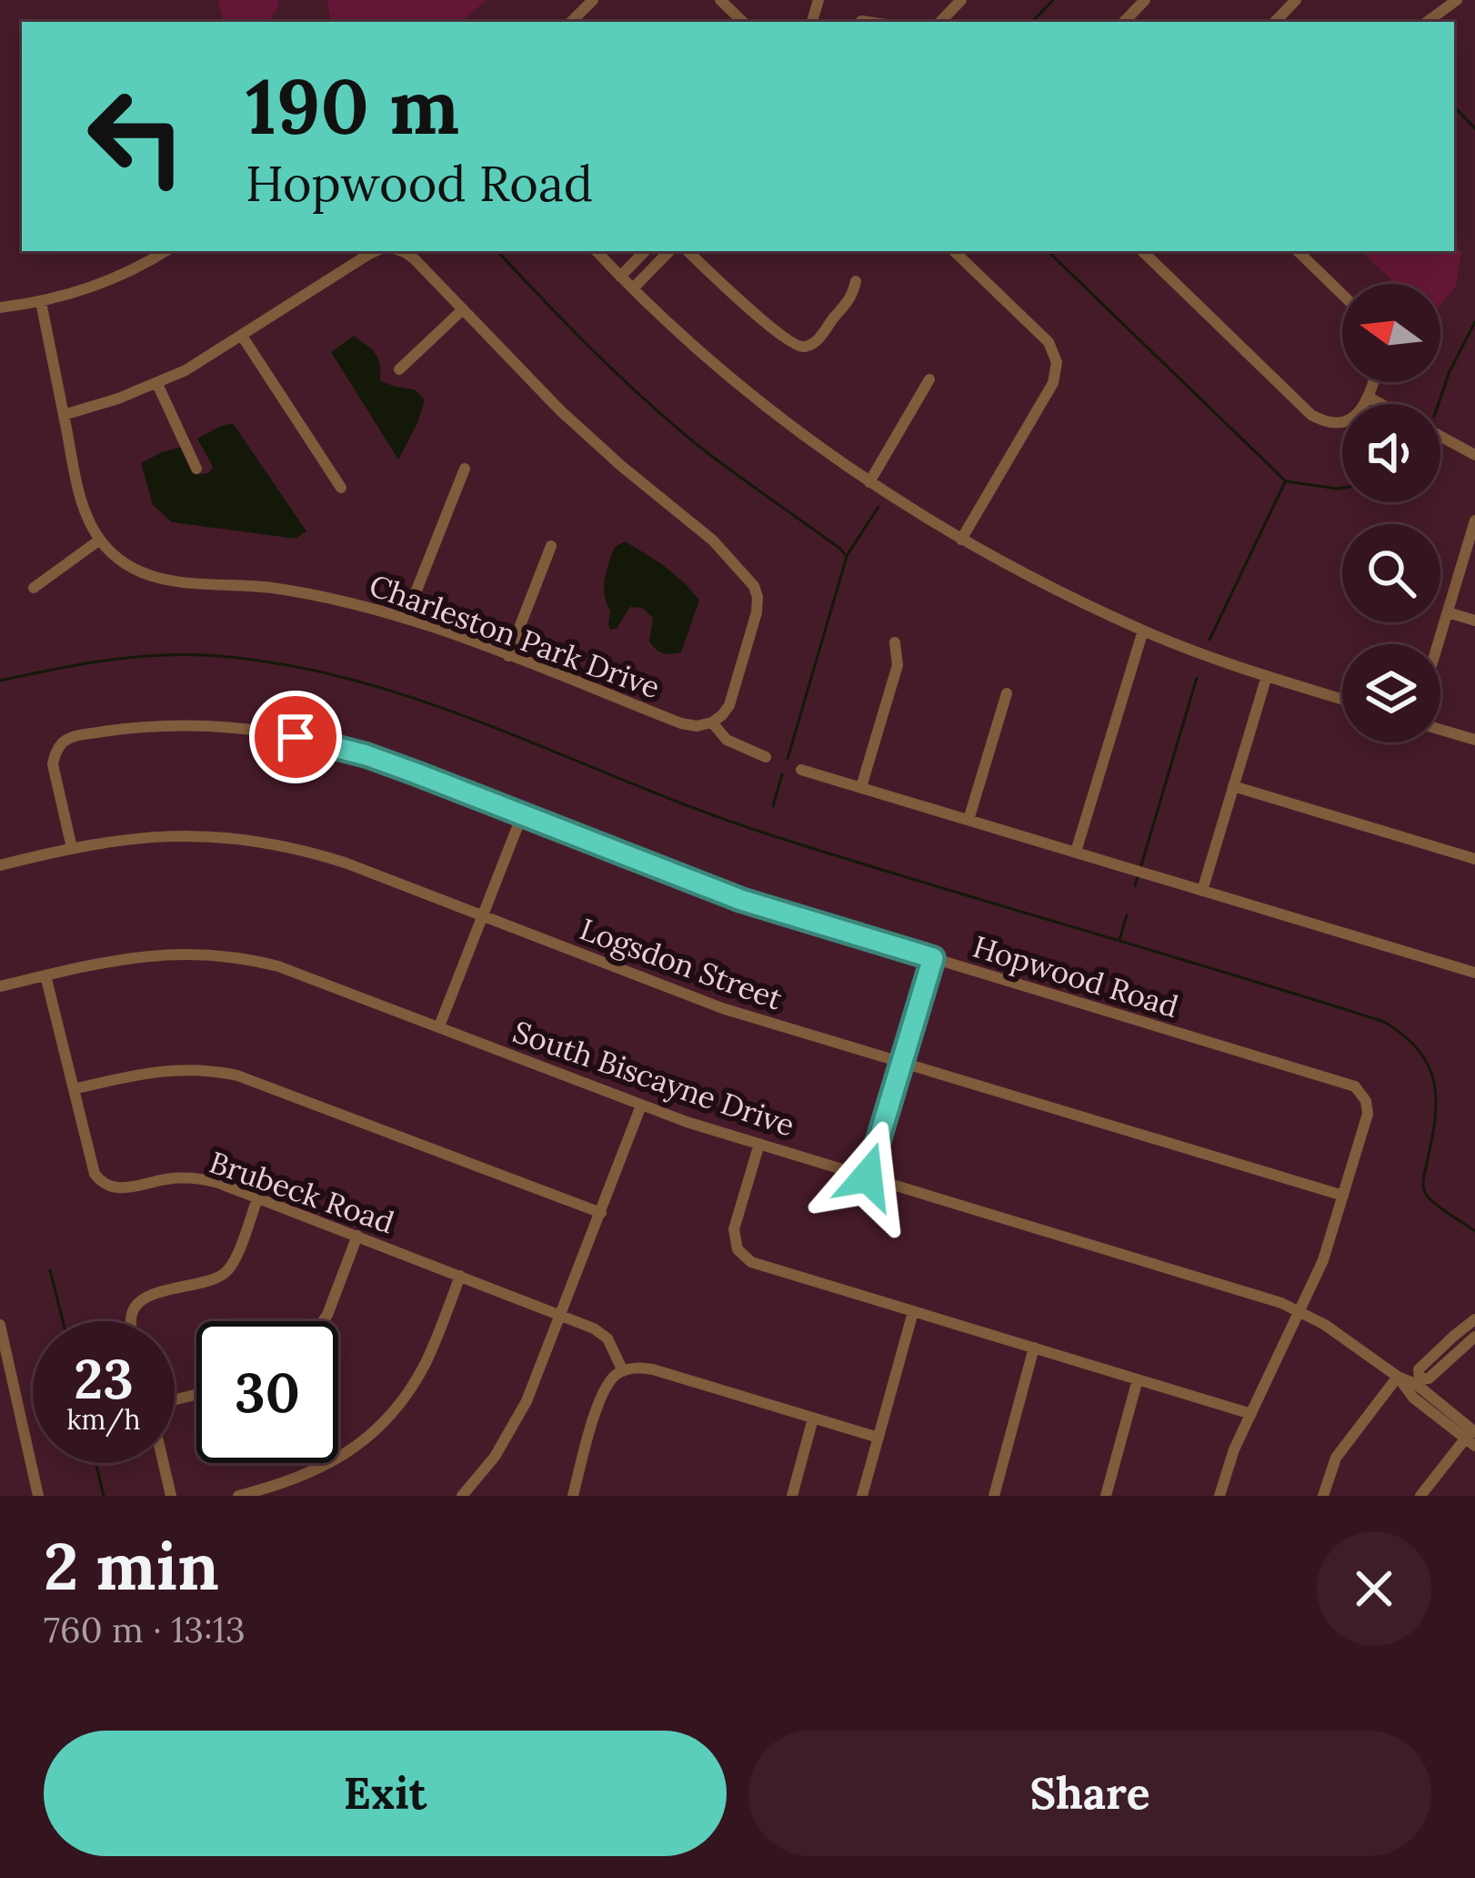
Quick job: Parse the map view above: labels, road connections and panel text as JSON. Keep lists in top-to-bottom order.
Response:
{
  "streets": {
    "street": [
      "Charleston Park Drive",
      "Logsdon Street",
      "Hopwood Road",
      "South Biscayne Drive",
      "Brubeck Road"
    ]
  },
  "crossings": [
    ["Logsdon Street", "Hopwood Road"],
    ["South Biscayne Drive", "Brubeck Road"]
  ],
  "north": "left",
  "page": {
    "turn": ["190 m", "Hopwood Road"],
    "speed": "23 km/h",
    "limit": "30",
    "heading": ["2 min", "760 m · 13:13"],
    "buttons": ["Exit", "Share"]
  }
}
